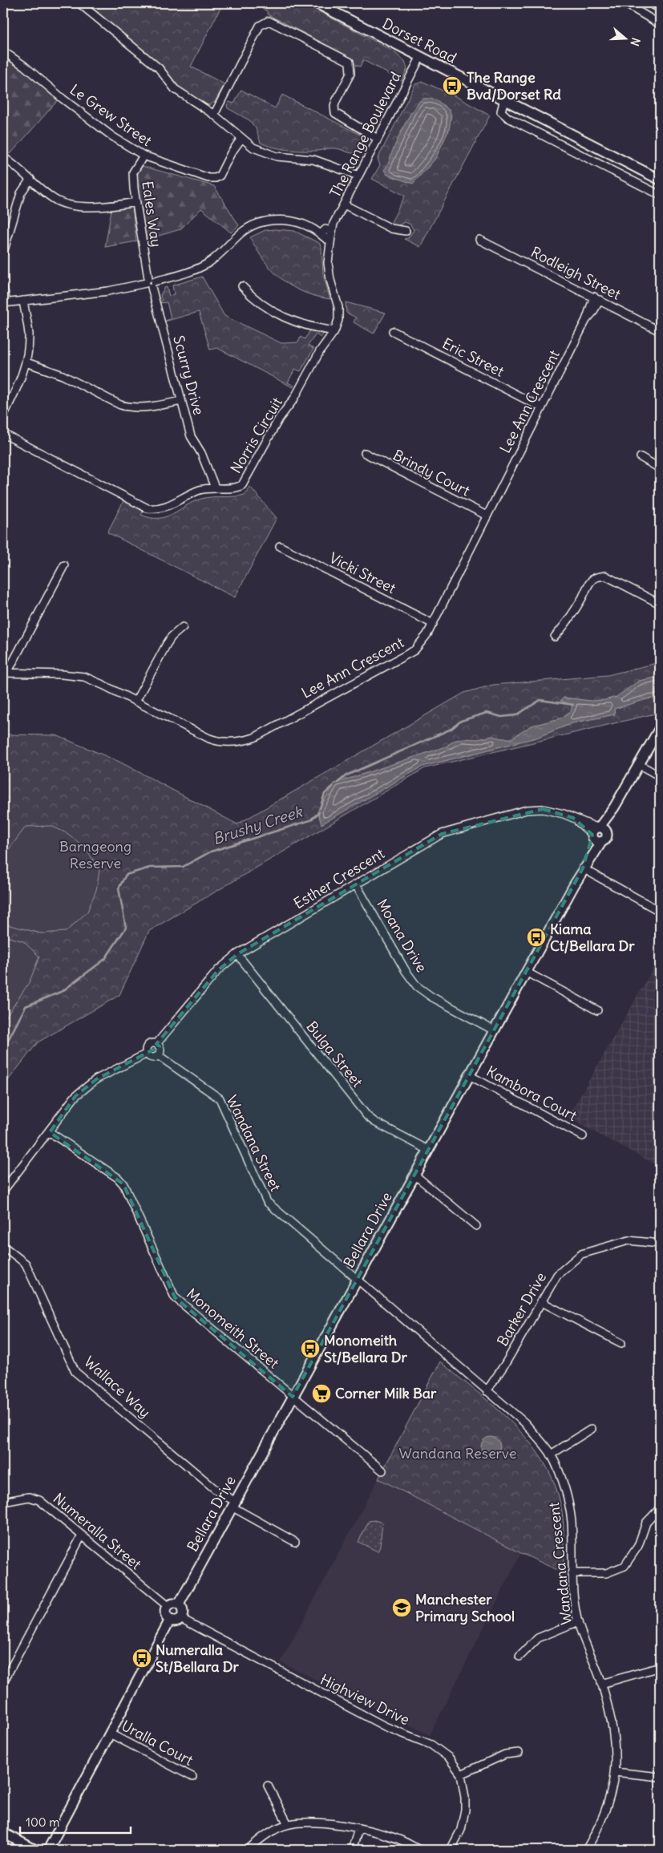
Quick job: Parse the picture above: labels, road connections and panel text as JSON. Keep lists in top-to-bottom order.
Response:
{
  "streets": {
    "main road": ["Dorset Road", "Bellara Drive"],
    "street": [
      "Le Grew Street",
      "The Range Boulevard",
      "Eales Way",
      "Rodleigh Street",
      "Eric Street",
      "Scurry Drive",
      "Lee Ann Crescent",
      "Norris Circuit",
      "Brindy Court",
      "Vicki Street",
      "Esther Crescent",
      "Moana Drive",
      "Bulga Street",
      "Kambora Court",
      "Wandana Street",
      "Barker Drive",
      "Monomeith Street",
      "Wallace Way",
      "Numeralla Street",
      "Wandana Crescent",
      "Highview Drive",
      "Uralla Court"
    ]
  },
  "crossings": [
    ["Dorset Road", "The Range Boulevard"],
    ["Le Grew Street", "Eales Way"],
    ["The Range Boulevard", "Norris Circuit"],
    ["Eales Way", "Scurry Drive"],
    ["Rodleigh Street", "Lee Ann Crescent"],
    ["Eric Street", "Lee Ann Crescent"],
    ["Scurry Drive", "Norris Circuit"],
    ["Lee Ann Crescent", "Brindy Court"],
    ["Lee Ann Crescent", "Vicki Street"],
    ["Esther Crescent", "Moana Drive"],
    ["Esther Crescent", "Bulga Street"],
    ["Esther Crescent", "Wandana Street"],
    ["Esther Crescent", "Bellara Drive"],
    ["Moana Drive", "Bellara Drive"],
    ["Bulga Street", "Bellara Drive"],
    ["Kambora Court", "Bellara Drive"],
    ["Wandana Street", "Bellara Drive"],
    ["Wandana Street", "Wandana Crescent"],
    ["Bellara Drive", "Monomeith Street"],
    ["Bellara Drive", "Wallace Way"],
    ["Bellara Drive", "Numeralla Street"],
    ["Bellara Drive", "Wandana Crescent"],
    ["Bellara Drive", "Highview Drive"],
    ["Barker Drive", "Wandana Crescent"],
    ["Numeralla Street", "Highview Drive"]
  ],
  "water": ["Brushy Creek"],
  "parks": ["Barngeong Reserve", "Wandana Reserve"],
  "places": {
    "bus stop": [
      "The Range Bvd/Dorset Rd",
      "Kiama Ct/Bellara Dr",
      "Monomeith St/Bellara Dr",
      "Numeralla St/Bellara Dr"
    ],
    "supermarket": ["Corner Milk Bar"],
    "school or university": ["Manchester Primary School"]
  },
  "scale_bar": "100 m",
  "north": "right"
}
